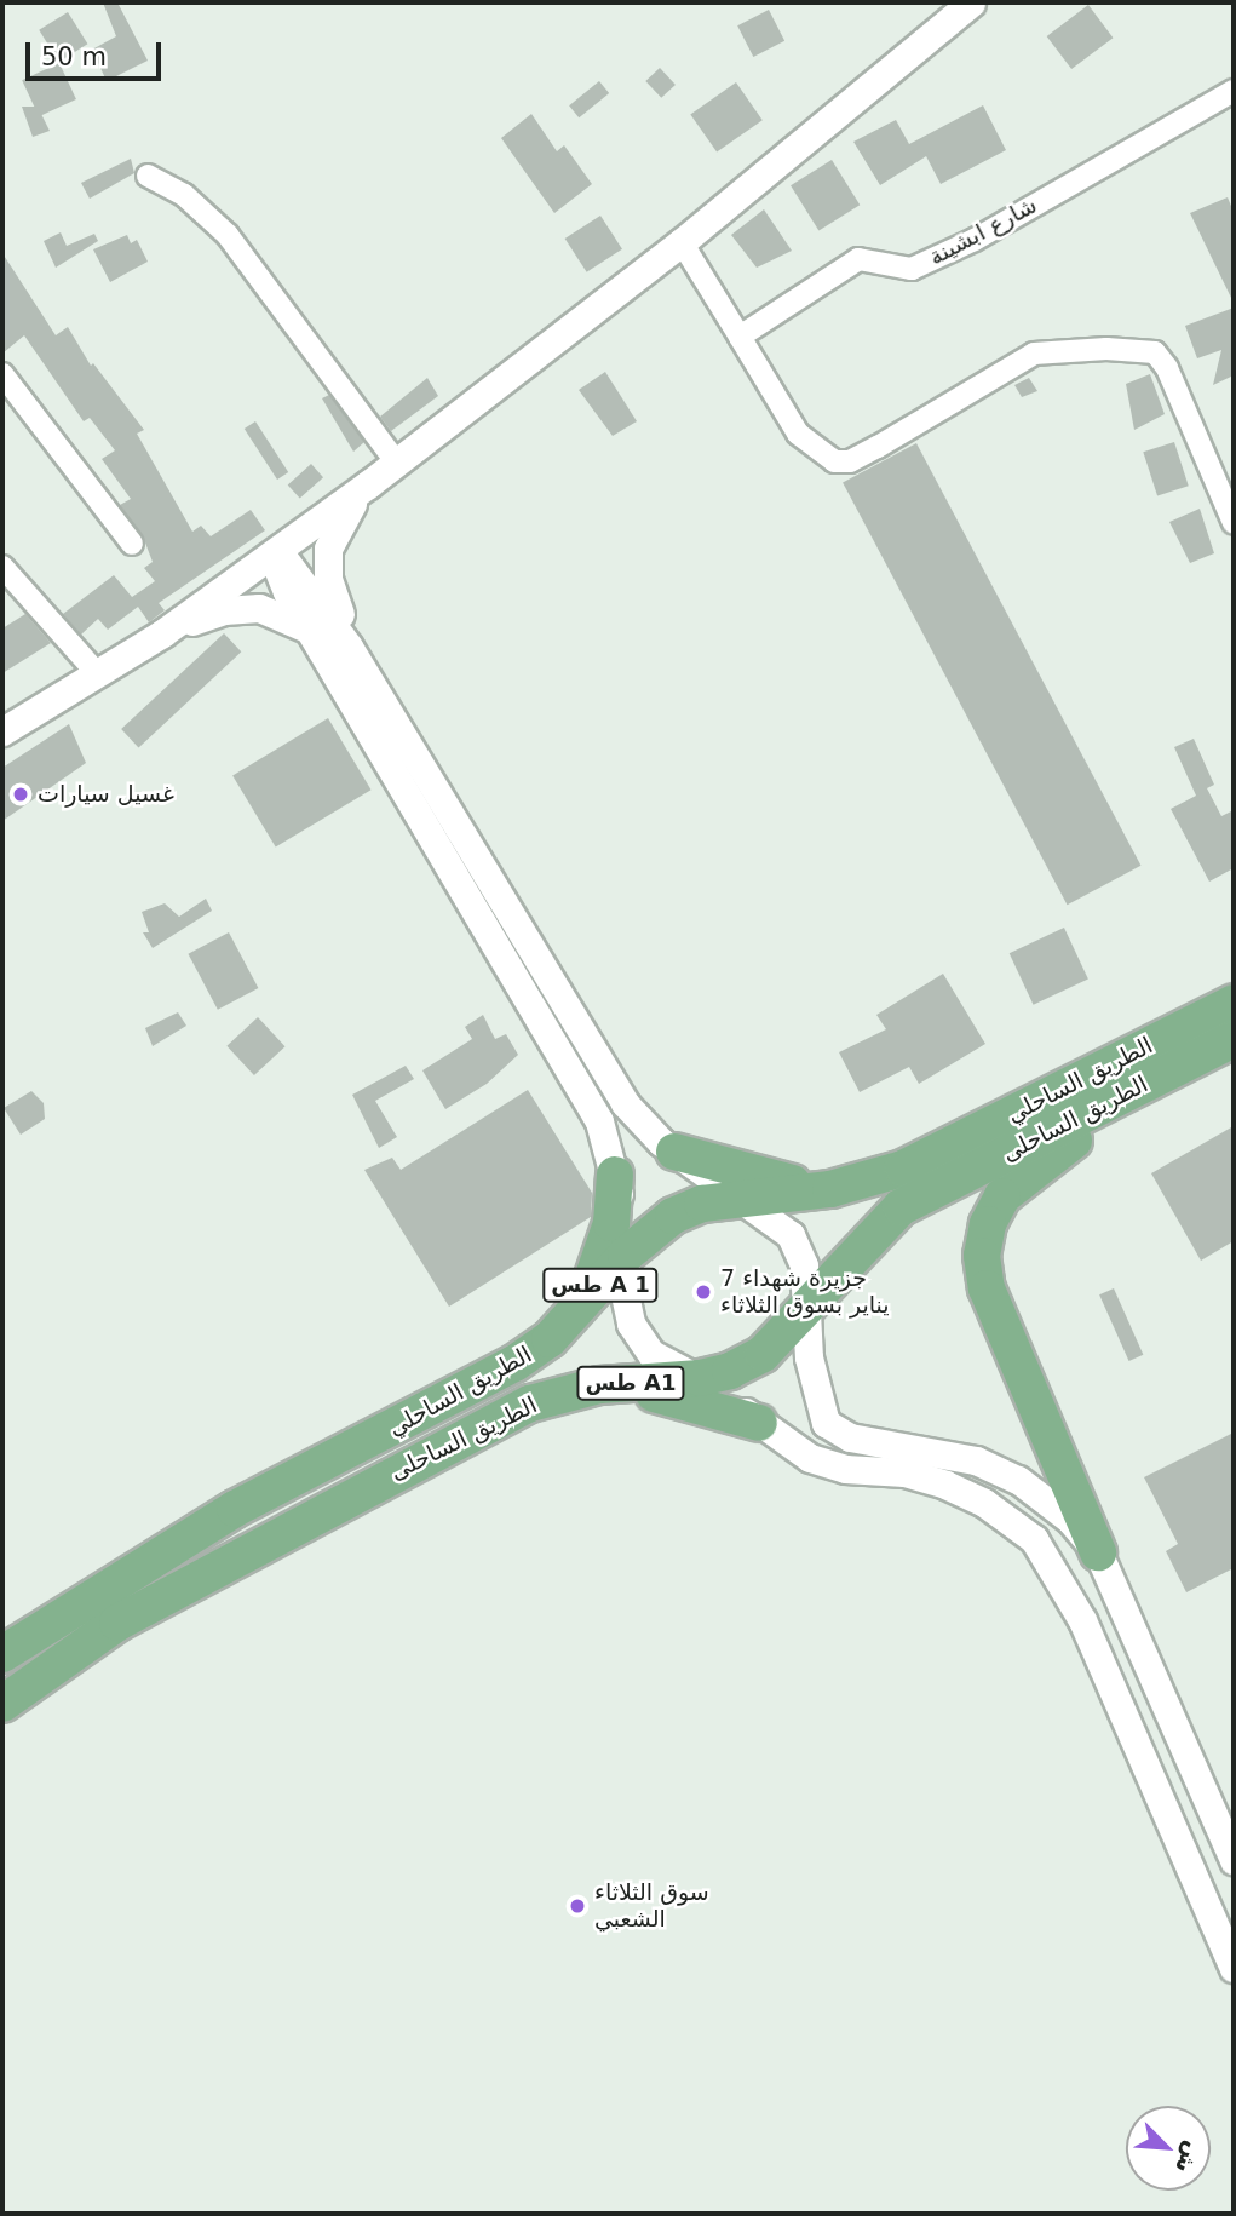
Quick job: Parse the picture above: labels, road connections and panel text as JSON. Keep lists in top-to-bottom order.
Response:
{
  "streets": {
    "highway": [
      "الطريق الساحلي",
      "الطريق الساحلى",
      "طس A 1",
      "طس A1"
    ],
    "street": ["شارع ابشينة"]
  },
  "crossings": [
    ["الطريق الساحلي", "الطريق الساحلى"]
  ],
  "places": ["غسيل سيارات", "جزيرة شهداء 7 يناير بسوق الثلاثاء", "سوق الثلاثاء الشعبي"],
  "scale_bar": "50 m",
  "north": "bottom right"
}
